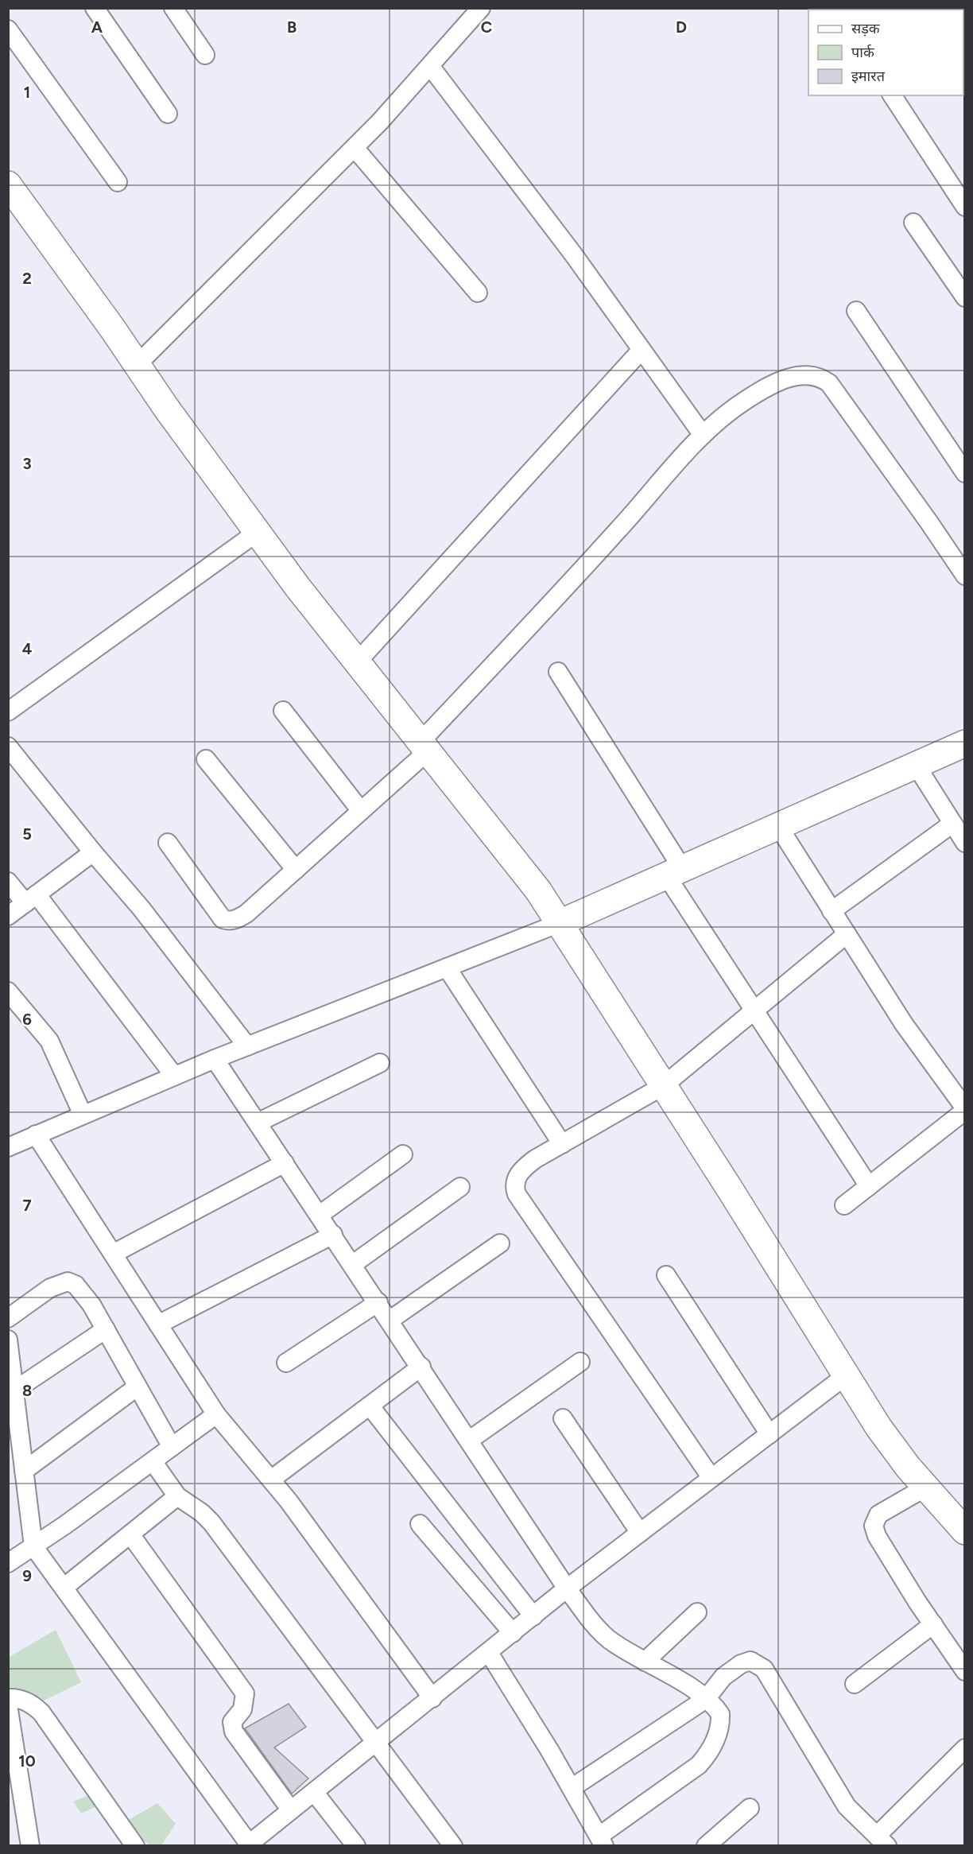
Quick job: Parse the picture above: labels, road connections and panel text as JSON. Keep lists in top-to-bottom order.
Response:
{
  "legend": ["सड़क", "पार्क", "इमारत"],
  "grid": {
    "columns": [
      "A",
      "B",
      "C",
      "D"
    ],
    "rows": [
      "1",
      "2",
      "3",
      "4",
      "5",
      "6",
      "7",
      "8",
      "9",
      "10"
    ]
  }
}
